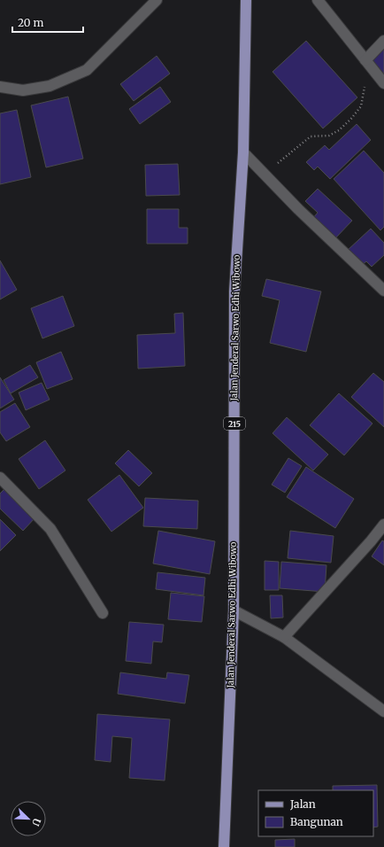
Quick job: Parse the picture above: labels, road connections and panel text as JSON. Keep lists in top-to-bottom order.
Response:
{
  "streets": {
    "main road": ["Jalan Jenderal Sarwo Edhi Wibowo", "215"]
  },
  "legend": ["Jalan", "Bangunan"],
  "scale_bar": "20 m",
  "north": "bottom right"
}
